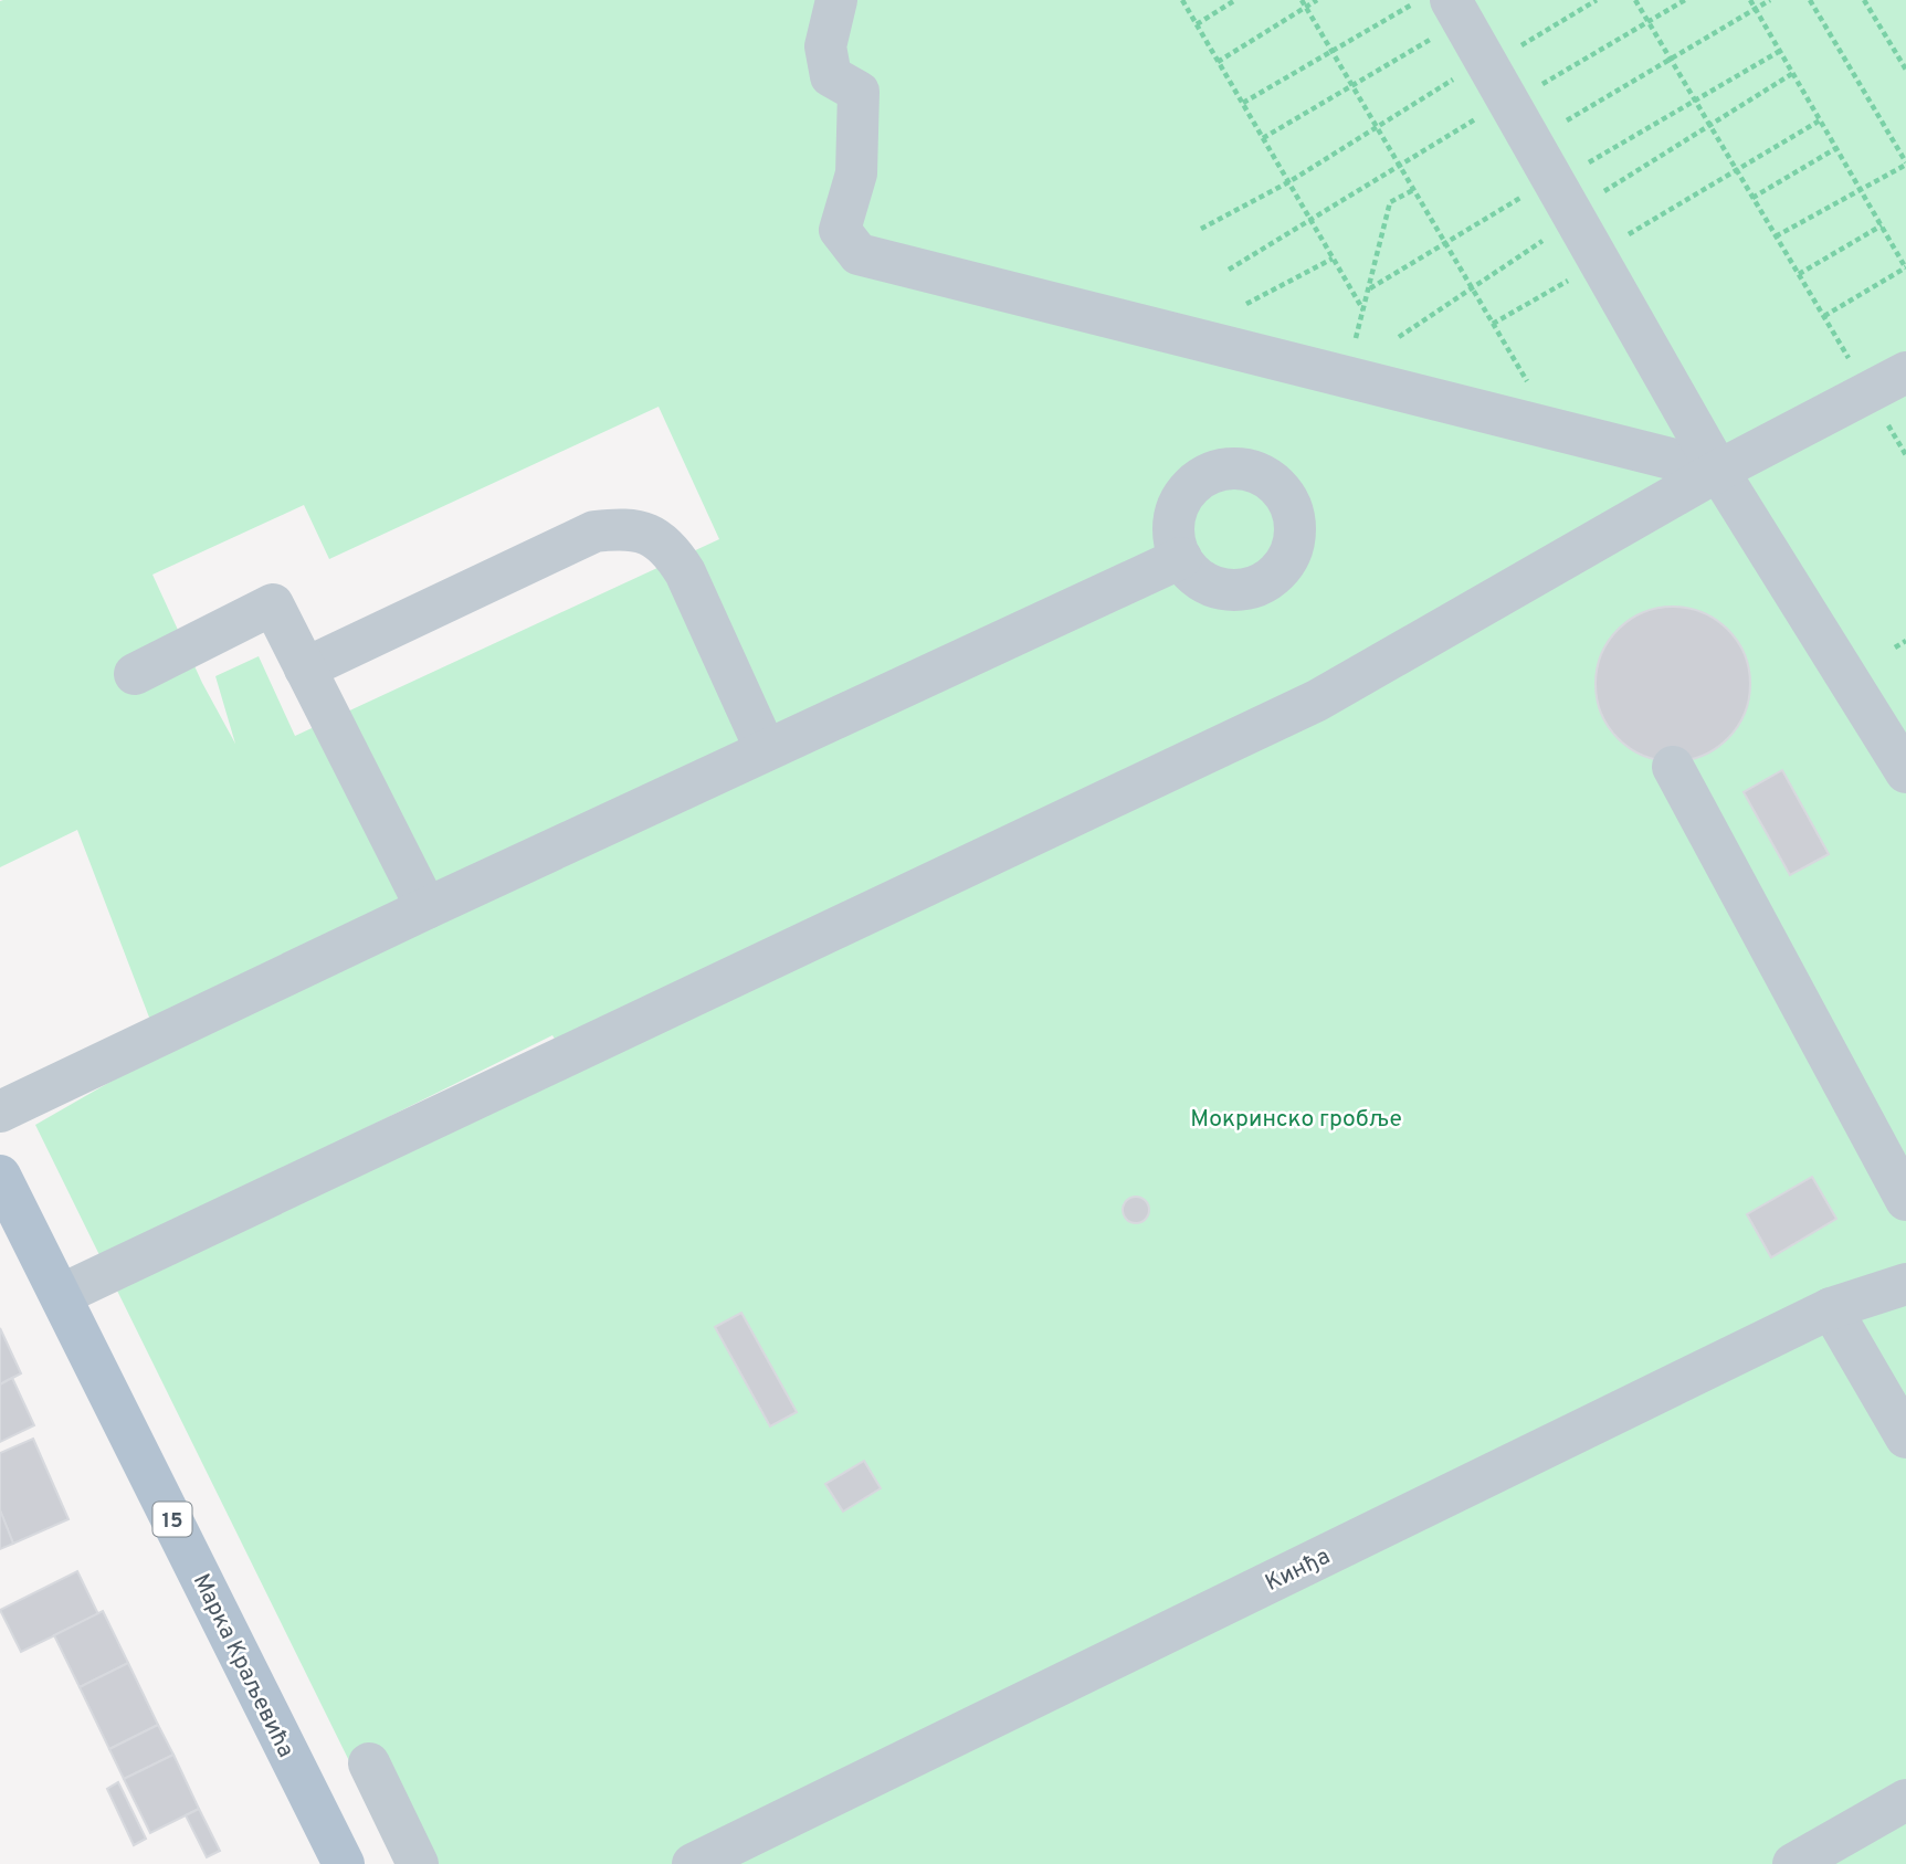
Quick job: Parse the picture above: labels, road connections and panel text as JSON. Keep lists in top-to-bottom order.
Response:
{
  "streets": {
    "main road": ["15", "Марка Краљевића"],
    "lane": ["Кинђа"]
  },
  "parks": ["Мокринско гробље"]
}
